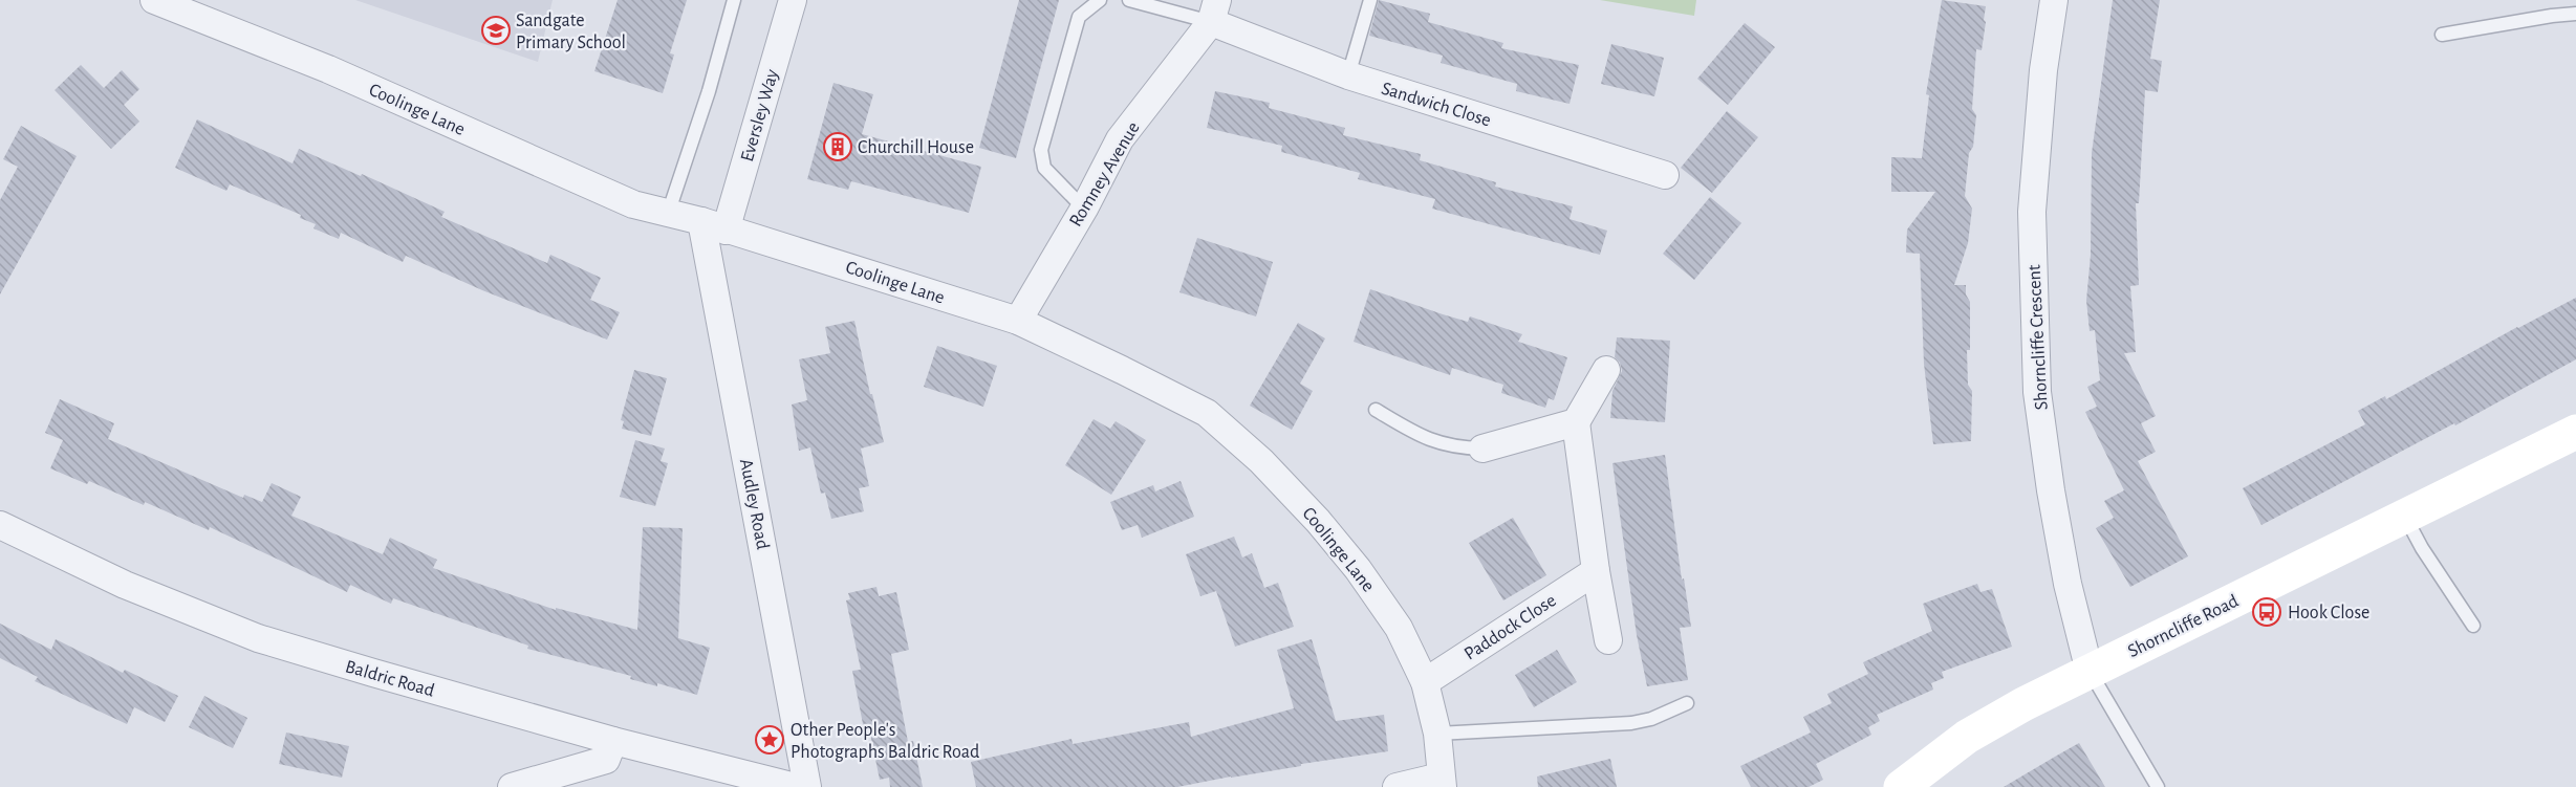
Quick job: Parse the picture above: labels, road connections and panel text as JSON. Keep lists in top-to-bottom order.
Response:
{
  "streets": {
    "street": [
      "Sandwich Close",
      "Coolinge Lane",
      "Eversley Way",
      "Romney Avenue",
      "Shorncliffe Crescent",
      "Audley Road",
      "Shorncliffe Road",
      "Paddock Close",
      "Baldric Road"
    ]
  },
  "crossings": [
    ["Sandwich Close", "Romney Avenue"],
    ["Coolinge Lane", "Eversley Way"],
    ["Coolinge Lane", "Romney Avenue"],
    ["Coolinge Lane", "Audley Road"],
    ["Coolinge Lane", "Paddock Close"],
    ["Eversley Way", "Audley Road"],
    ["Shorncliffe Crescent", "Shorncliffe Road"]
  ],
  "places": {
    "school or university": ["Sandgate Primary School"],
    "building": ["Churchill House"],
    "bus stop": ["Hook Close"],
    "place": ["Other People's Photographs Baldric Road"]
  }
}
